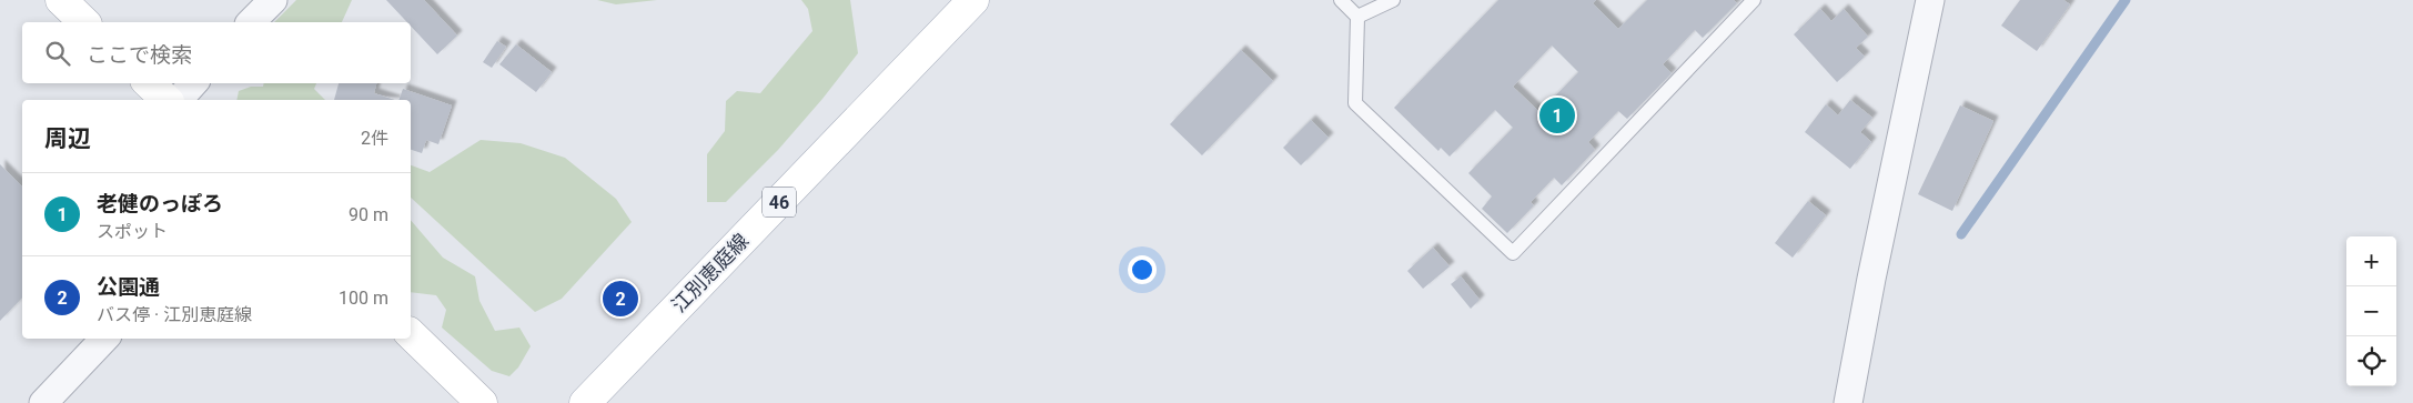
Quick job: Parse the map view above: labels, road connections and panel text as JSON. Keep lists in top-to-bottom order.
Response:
{
  "streets": {
    "main road": ["46", "江別恵庭線"]
  },
  "page": {
    "search": "ここで検索",
    "pins": ["1", "2"],
    "heading": ["周辺", "2件"],
    "list": [
      {
        "mark": "1",
        "name": "老健のっぽろ",
        "note": "スポット",
        "value": "90 m"
      },
      {
        "mark": "2",
        "name": "公園通",
        "note": "バス停 · 江別恵庭線",
        "value": "100 m"
      }
    ],
    "map_buttons": ["+", "−"]
  }
}
